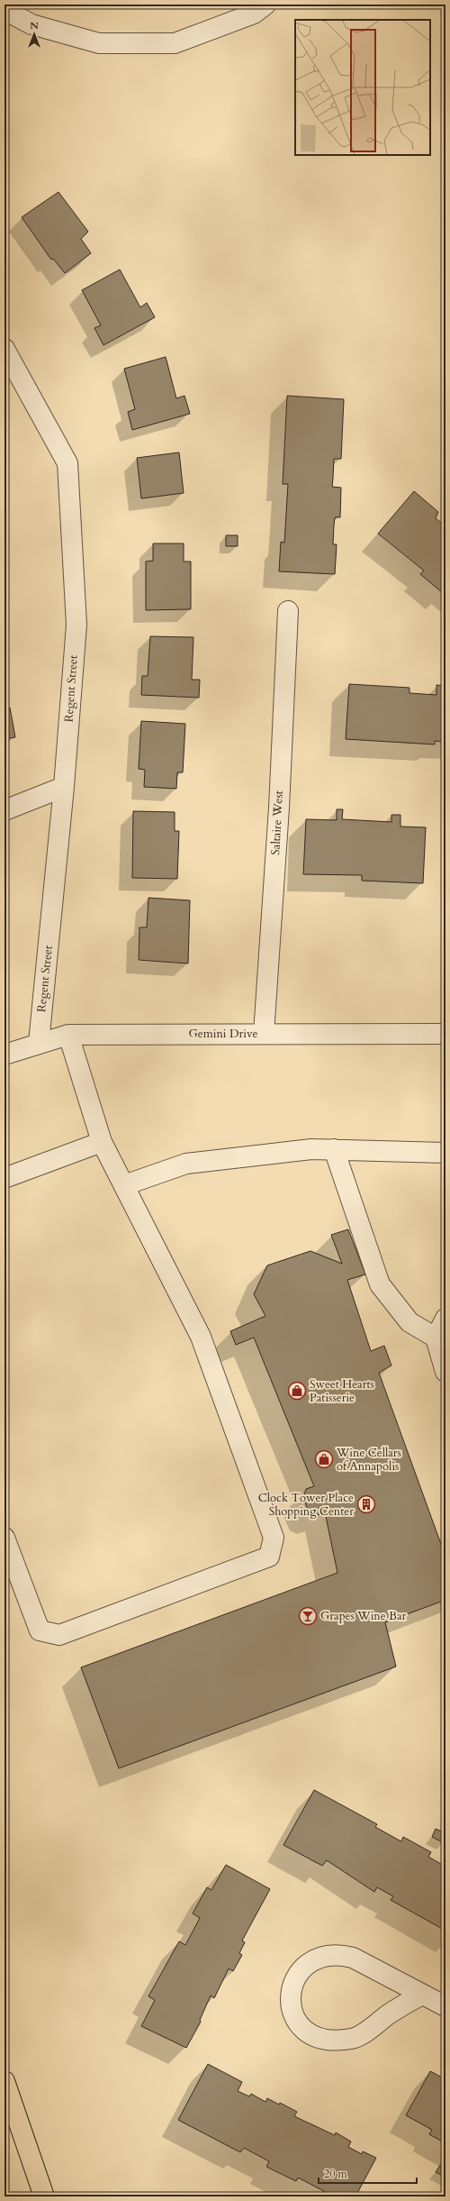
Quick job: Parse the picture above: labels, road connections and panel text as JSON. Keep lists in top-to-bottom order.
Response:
{
  "streets": {
    "street": ["Regent Street", "Saltaire West", "Gemini Drive"]
  },
  "crossings": [
    ["Regent Street", "Gemini Drive"],
    ["Saltaire West", "Gemini Drive"]
  ],
  "places": {
    "shop": ["Sweet Hearts Patisserie", "Wine Cellars of Annapolis"],
    "building": ["Clock Tower Place Shopping Center"],
    "bar": ["Grapes Wine Bar"]
  },
  "scale_bar": "20 m",
  "north": "top"
}
